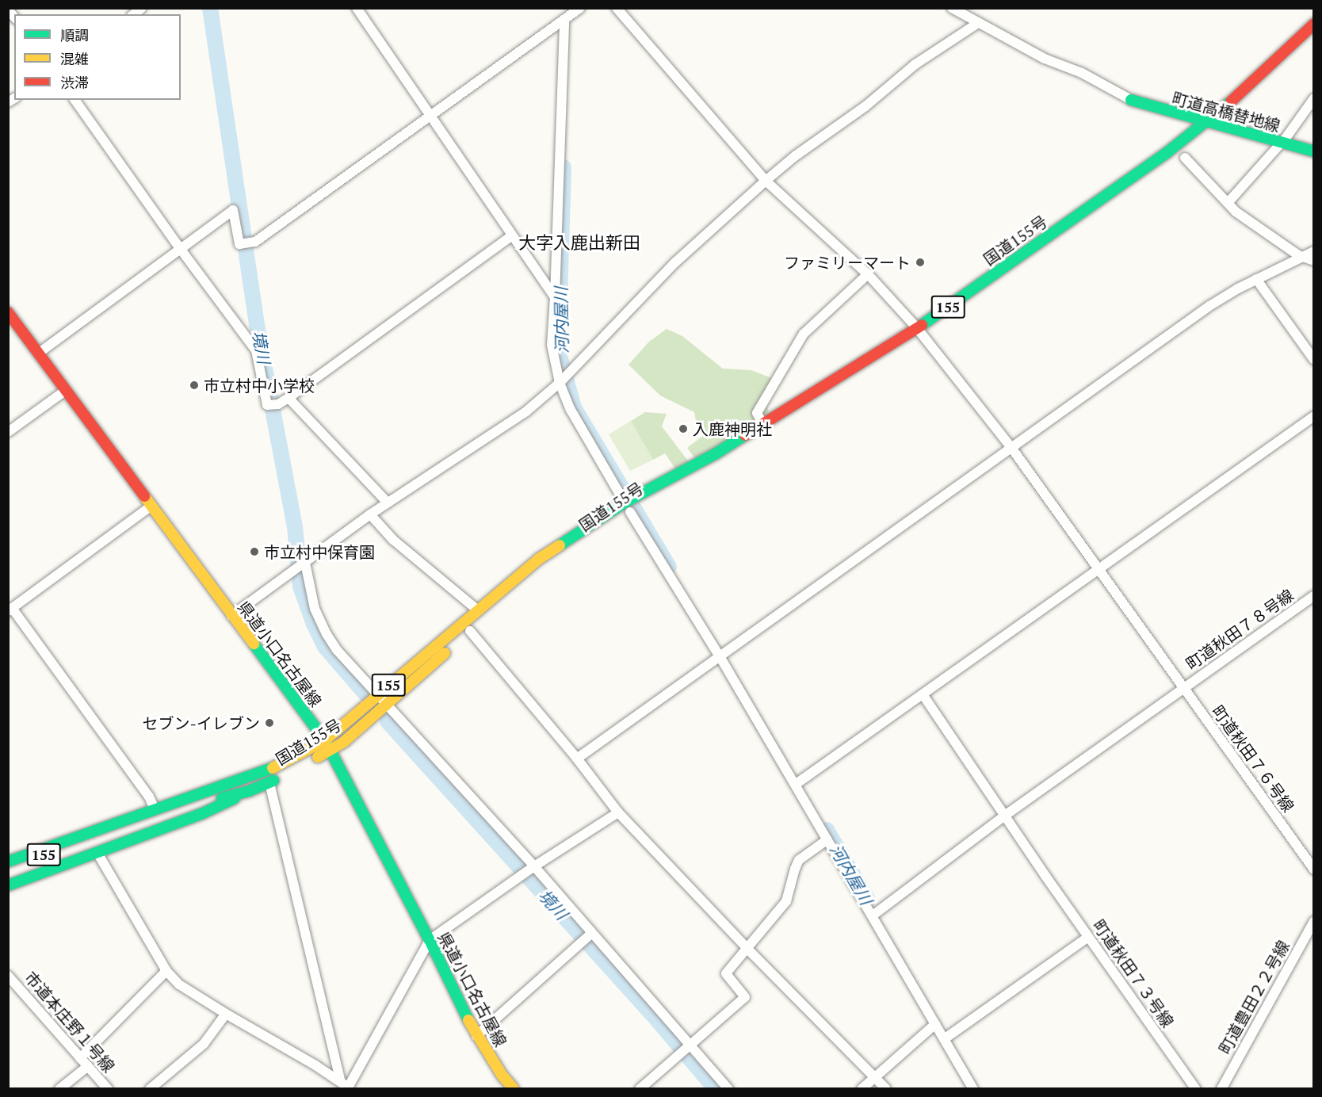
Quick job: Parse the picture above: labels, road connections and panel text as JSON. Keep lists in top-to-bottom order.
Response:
{
  "streets": {
    "main road": [
      "町道高橋替地線",
      "国道155号",
      "155",
      "県道小口名古屋線"
    ],
    "street": [
      "町道秋田７８号線",
      "町道秋田７６号線",
      "町道秋田７３号線",
      "町道豊田２２号線",
      "市道本庄野１号線"
    ]
  },
  "crossings": [
    ["町道高橋替地線", "国道155号"],
    ["国道155号", "155"],
    ["国道155号", "県道小口名古屋線"],
    ["国道155号", "町道秋田７６号線"],
    ["町道秋田７８号線", "町道秋田７６号線"],
    ["町道秋田７８号線", "町道秋田７３号線"]
  ],
  "districts": ["大字入鹿出新田"],
  "water": ["河内屋川", "境川"],
  "places": [
    "ファミリーマート",
    "市立村中小学校",
    "入鹿神明社",
    "市立村中保育園",
    "セブン-イレブン"
  ],
  "legend": ["順調", "混雑", "渋滞"]
}
